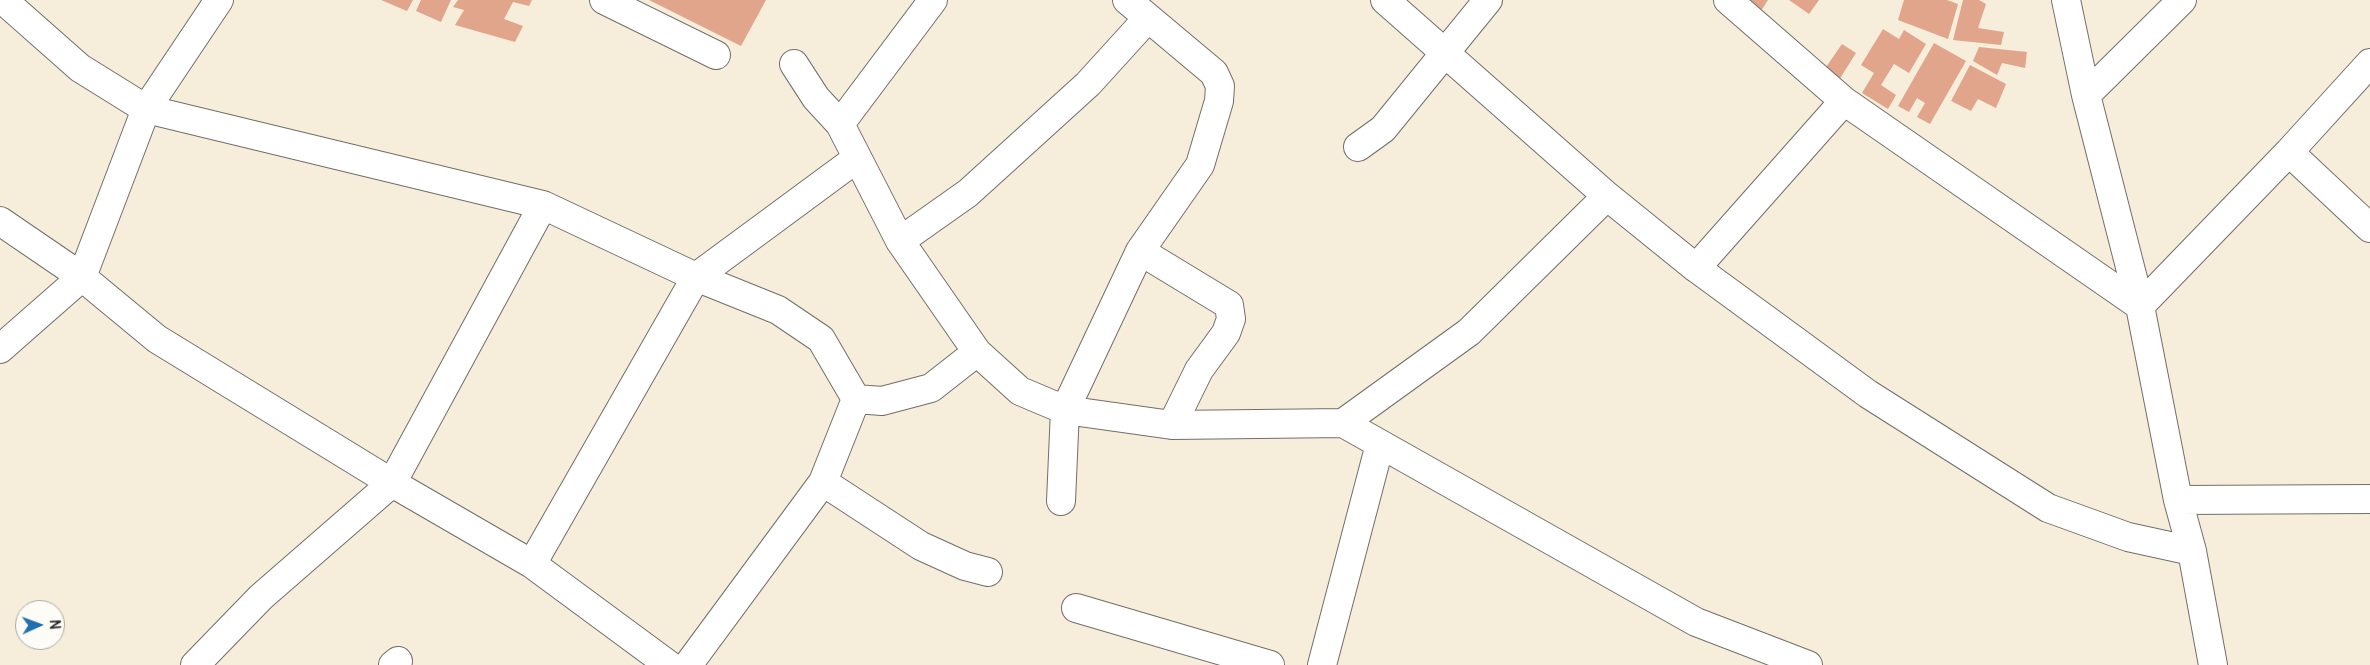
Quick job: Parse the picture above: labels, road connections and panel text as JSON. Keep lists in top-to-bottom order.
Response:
{
  "north": "right"
}
